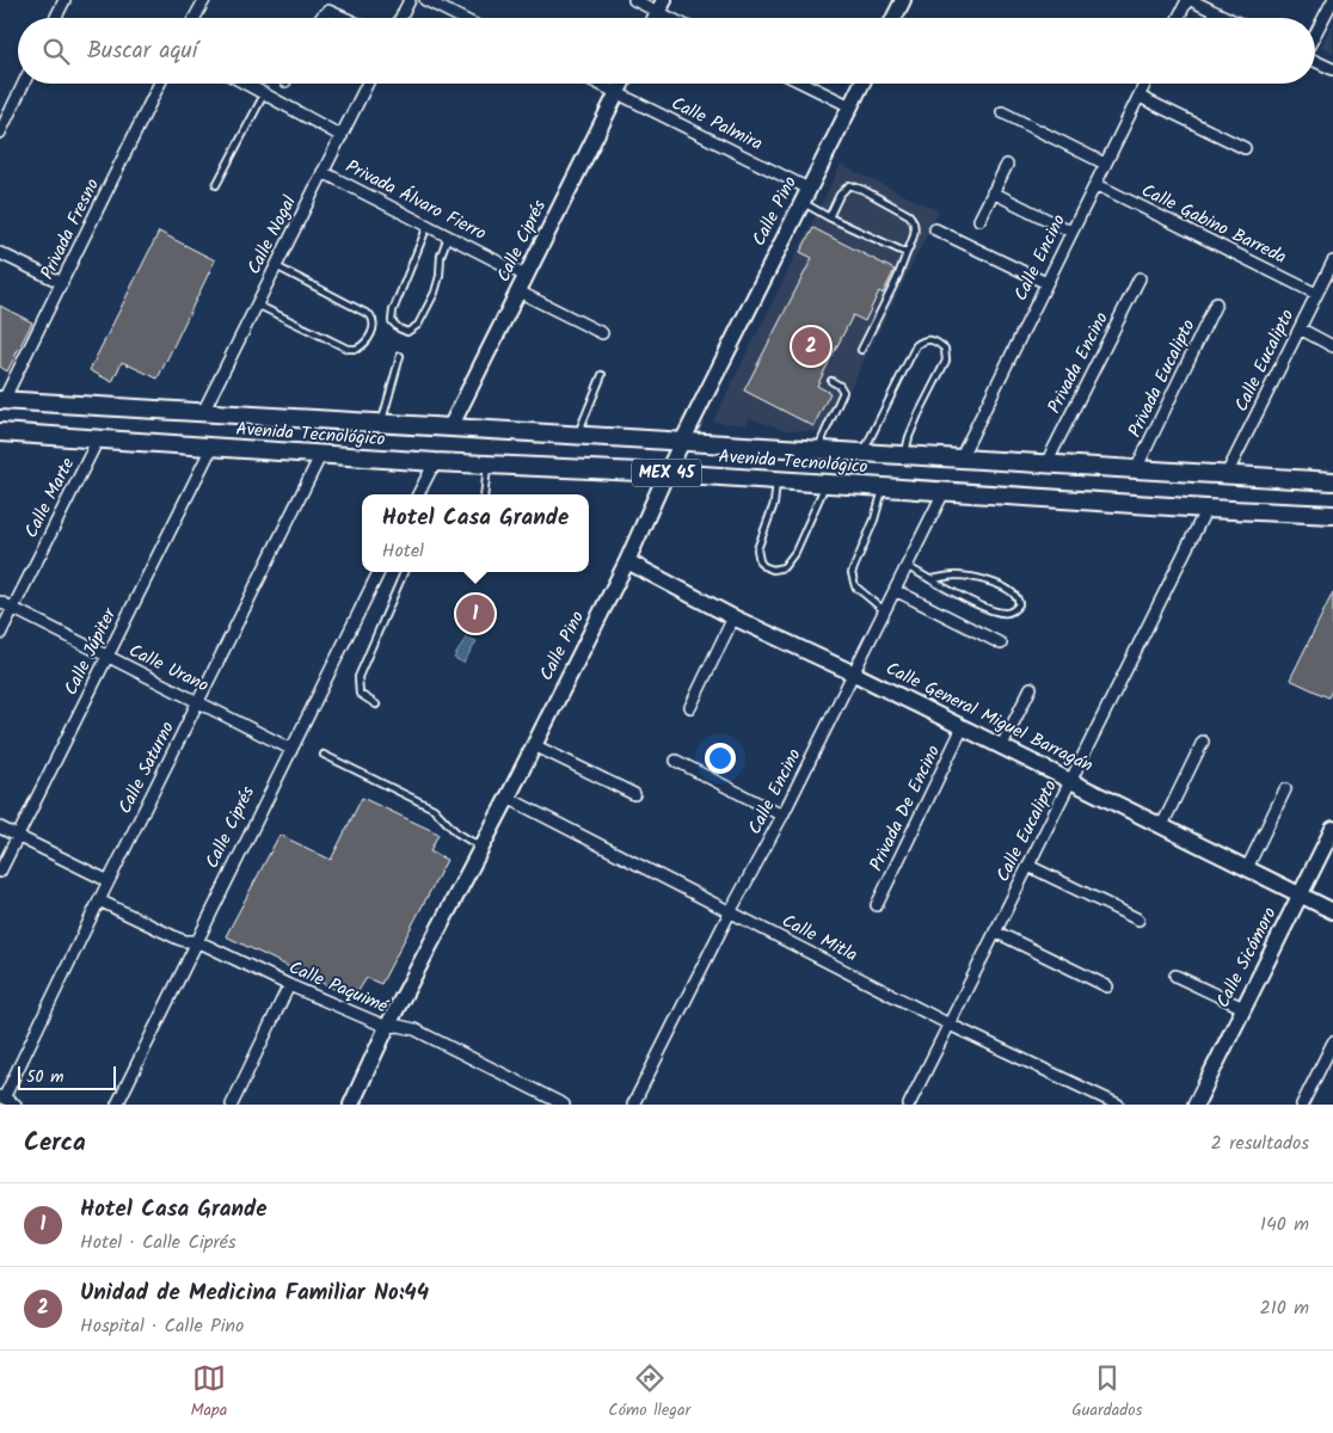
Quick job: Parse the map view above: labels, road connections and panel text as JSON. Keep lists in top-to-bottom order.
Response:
{
  "streets": {
    "main road": ["Avenida Tecnológico", "MEX 45"],
    "street": [
      "Calle Palmira",
      "Privada Álvaro Fierro",
      "Calle Pino",
      "Calle Gabino Barreda",
      "Privada Fresno",
      "Calle Nogal",
      "Calle Ciprés",
      "Calle Encino",
      "Calle Eucalipto",
      "Privada Encino",
      "Privada Eucalipto",
      "Calle Marte",
      "Calle Júpiter",
      "Calle Urano",
      "Calle General Miguel Barragán",
      "Calle Saturno",
      "Privada De Encino",
      "Calle Mitla",
      "Calle Sicómoro",
      "Calle Paquimé"
    ]
  },
  "crossings": [
    ["Calle Palmira", "Calle Pino"],
    ["Calle Palmira", "Calle Ciprés"],
    ["Privada Álvaro Fierro", "Calle Nogal"],
    ["Privada Álvaro Fierro", "Calle Ciprés"],
    ["Calle Pino", "Avenida Tecnológico"],
    ["Calle Pino", "Calle General Miguel Barragán"],
    ["Calle Pino", "Calle Mitla"],
    ["Calle Pino", "Calle Paquimé"],
    ["Calle Gabino Barreda", "Calle Encino"],
    ["Calle Gabino Barreda", "Calle Eucalipto"],
    ["Privada Fresno", "Avenida Tecnológico"],
    ["Calle Nogal", "Avenida Tecnológico"],
    ["Calle Ciprés", "Avenida Tecnológico"],
    ["Calle Ciprés", "Calle Urano"],
    ["Calle Ciprés", "Calle Paquimé"],
    ["Calle Encino", "Avenida Tecnológico"],
    ["Calle Encino", "Calle General Miguel Barragán"],
    ["Calle Encino", "Calle Mitla"],
    ["Calle Eucalipto", "Avenida Tecnológico"],
    ["Calle Eucalipto", "Calle General Miguel Barragán"],
    ["Calle Eucalipto", "Calle Mitla"],
    ["Privada Encino", "Avenida Tecnológico"],
    ["Privada Eucalipto", "Avenida Tecnológico"],
    ["Avenida Tecnológico", "Calle Marte"],
    ["Avenida Tecnológico", "Calle Júpiter"],
    ["Avenida Tecnológico", "Calle Saturno"],
    ["Calle Marte", "Calle Urano"],
    ["Calle Júpiter", "Calle Urano"],
    ["Calle Urano", "Calle Saturno"],
    ["Calle General Miguel Barragán", "Privada De Encino"],
    ["Calle General Miguel Barragán", "Calle Sicómoro"],
    ["Calle Saturno", "Calle Paquimé"]
  ],
  "scale_bar": "50 m",
  "page": {
    "search": "Buscar aquí",
    "pins": ["2", "1"],
    "popup": ["Hotel Casa Grande", "Hotel"],
    "scale": "50 m",
    "heading": ["Cerca", "2 resultados"],
    "list": [
      {
        "mark": "1",
        "name": "Hotel Casa Grande",
        "note": "Hotel · Calle Ciprés",
        "value": "140 m"
      },
      {
        "mark": "2",
        "name": "Unidad de Medicina Familiar No:44",
        "note": "Hospital · Calle Pino",
        "value": "210 m"
      }
    ],
    "nav": ["Mapa", "Cómo llegar", "Guardados"]
  }
}
